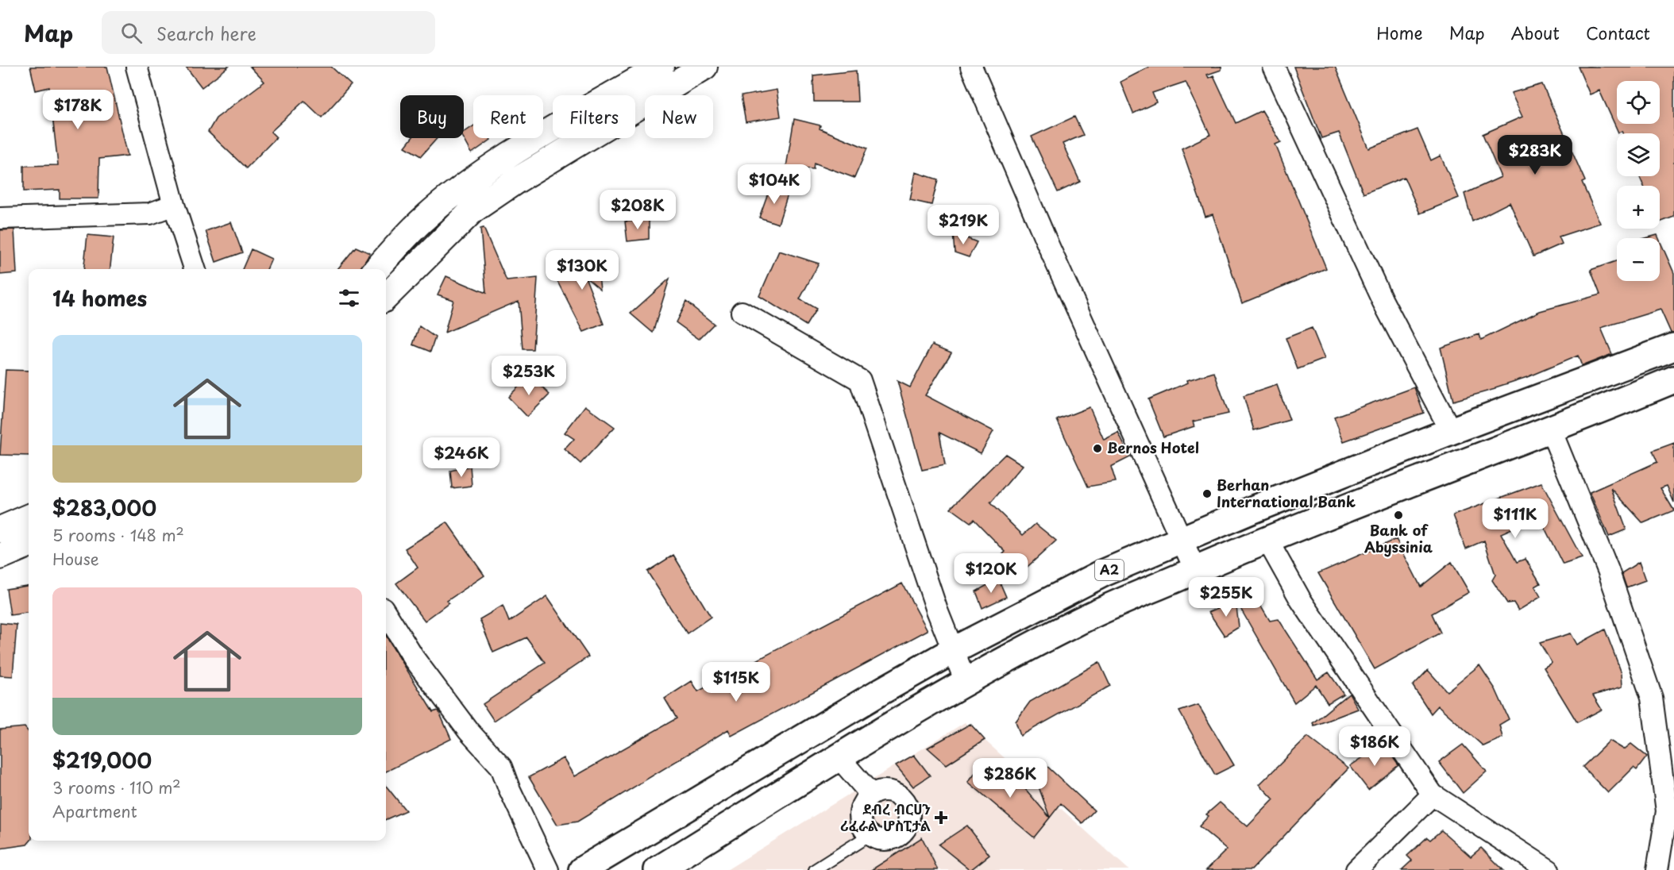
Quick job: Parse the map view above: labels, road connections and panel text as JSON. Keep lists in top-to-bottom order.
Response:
{
  "streets": {
    "highway": ["A2"]
  },
  "places": {
    "other": ["Bernos Hotel", "Berhan International Bank", "Bank of Abyssinia"],
    "health": ["ደብረ ብርሀን ሪፈራል ሆስፒታል"]
  },
  "page": {
    "header": "Map",
    "search": "Search here",
    "nav": [
      "Home",
      "Map",
      "About",
      "Contact"
    ],
    "map_buttons": ["+", "−"],
    "price": [
      "$178K",
      "$283K",
      "$104K",
      "$208K",
      "$219K",
      "$130K",
      "$253K",
      "$246K",
      "$111K",
      "$120K",
      "$255K",
      "$115K",
      "$186K",
      "$286K"
    ],
    "chip": [
      "Buy",
      "Rent",
      "Filters",
      "New"
    ],
    "heading": "14 homes",
    "list": [
      {
        "name": "$283,000",
        "note": "5 rooms · 148 m² · House"
      },
      {
        "name": "$219,000",
        "note": "3 rooms · 110 m² · Apartment"
      }
    ]
  }
}
